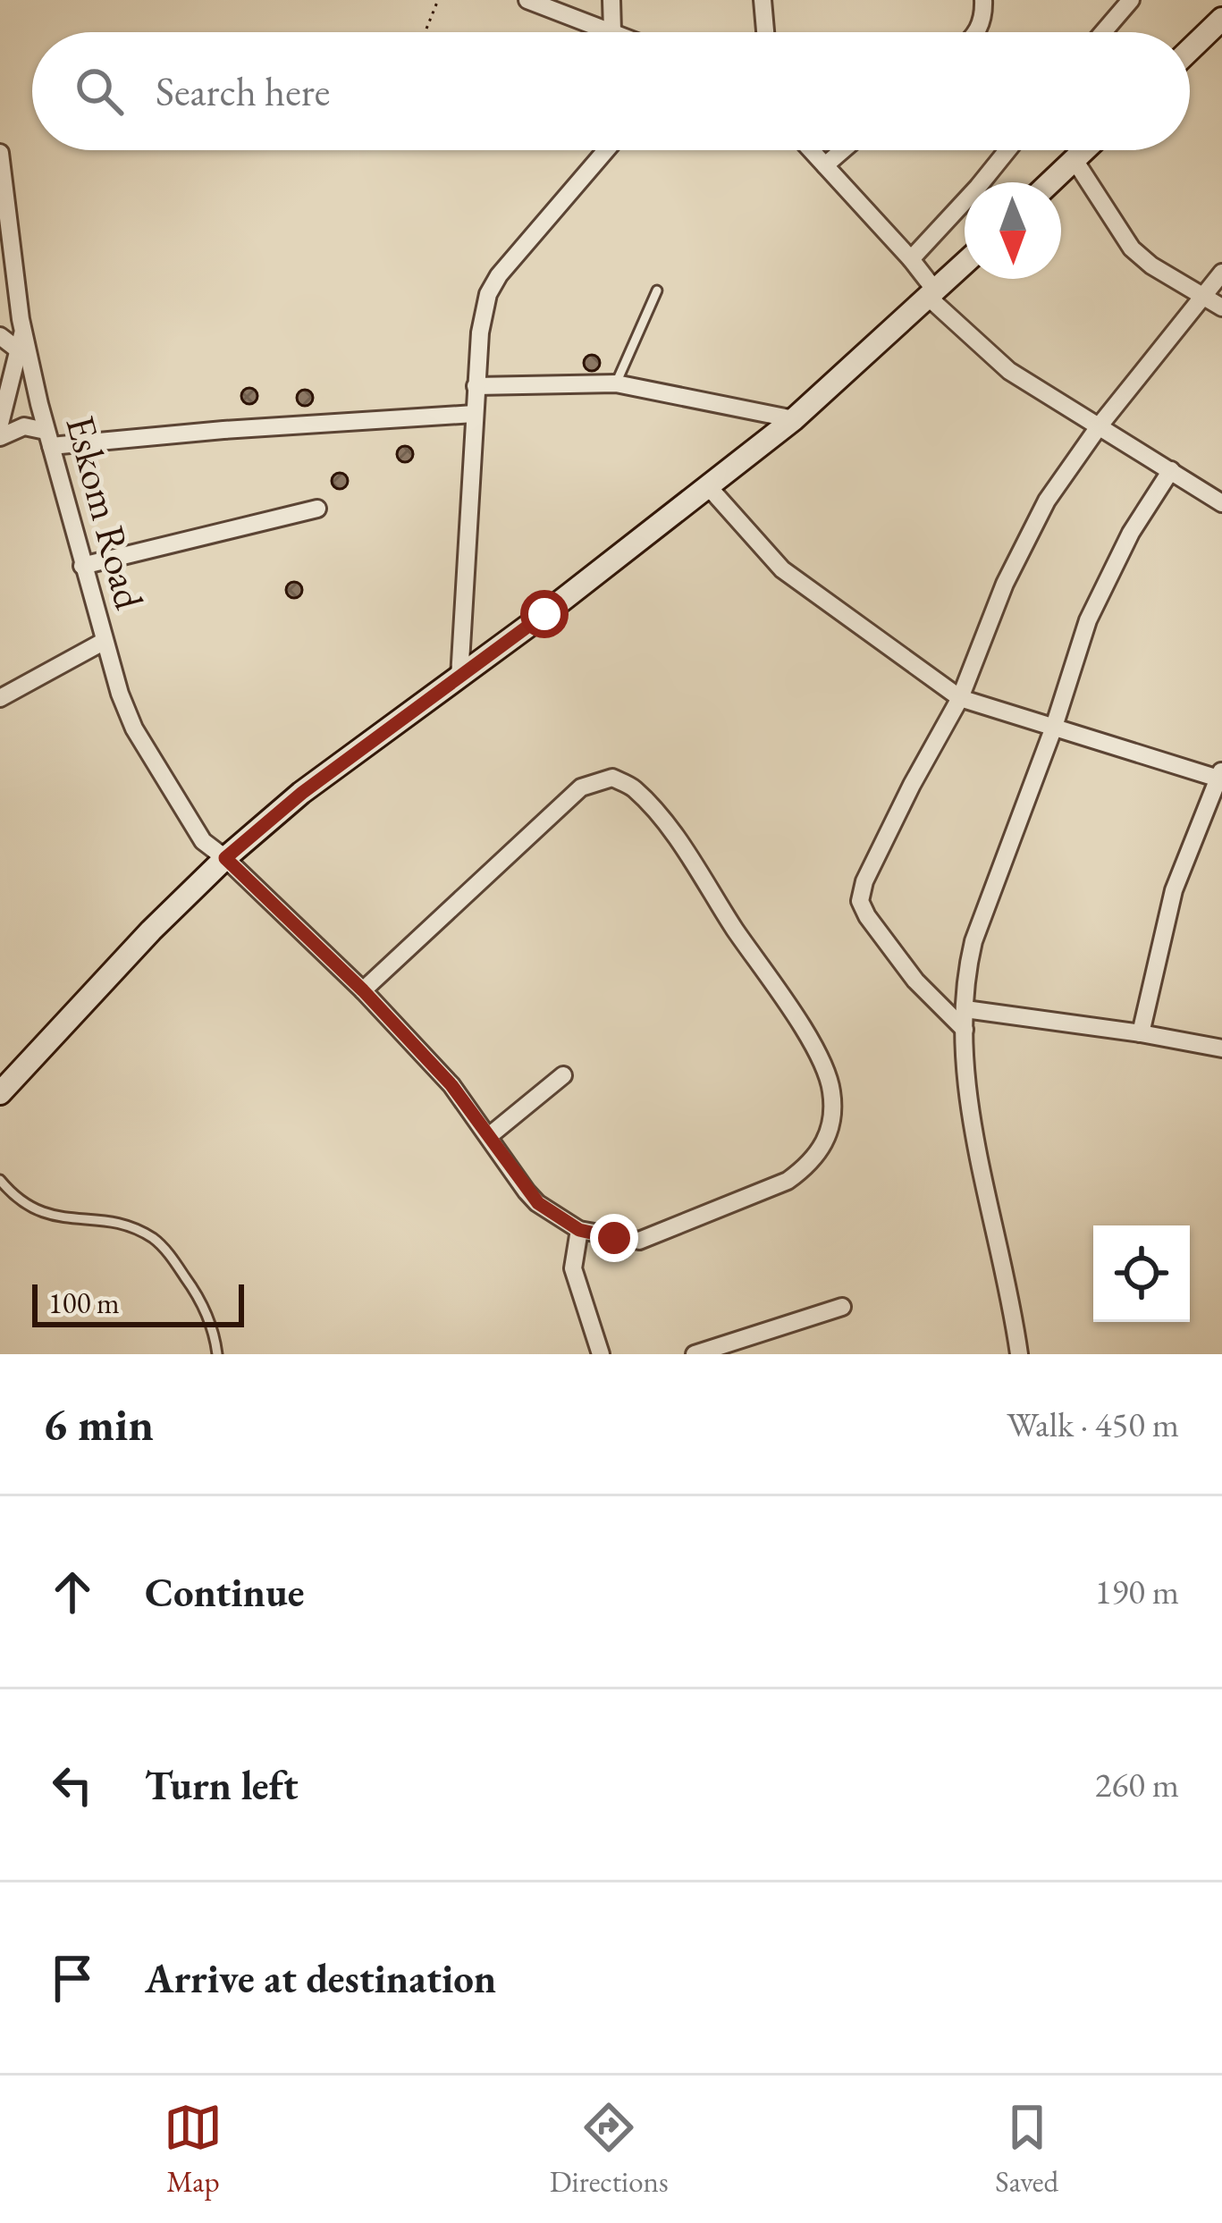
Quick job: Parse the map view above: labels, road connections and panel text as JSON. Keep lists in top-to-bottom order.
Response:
{
  "streets": {
    "street": ["Eskom Road"]
  },
  "scale_bar": "100 m",
  "north": "bottom",
  "page": {
    "search": "Search here",
    "scale": "100 m",
    "heading": ["6 min", "Walk · 450 m"],
    "list": [
      ["Continue", "190 m"],
      ["Turn left", "260 m"],
      "Arrive at destination"
    ],
    "nav": ["Map", "Directions", "Saved"]
  }
}
